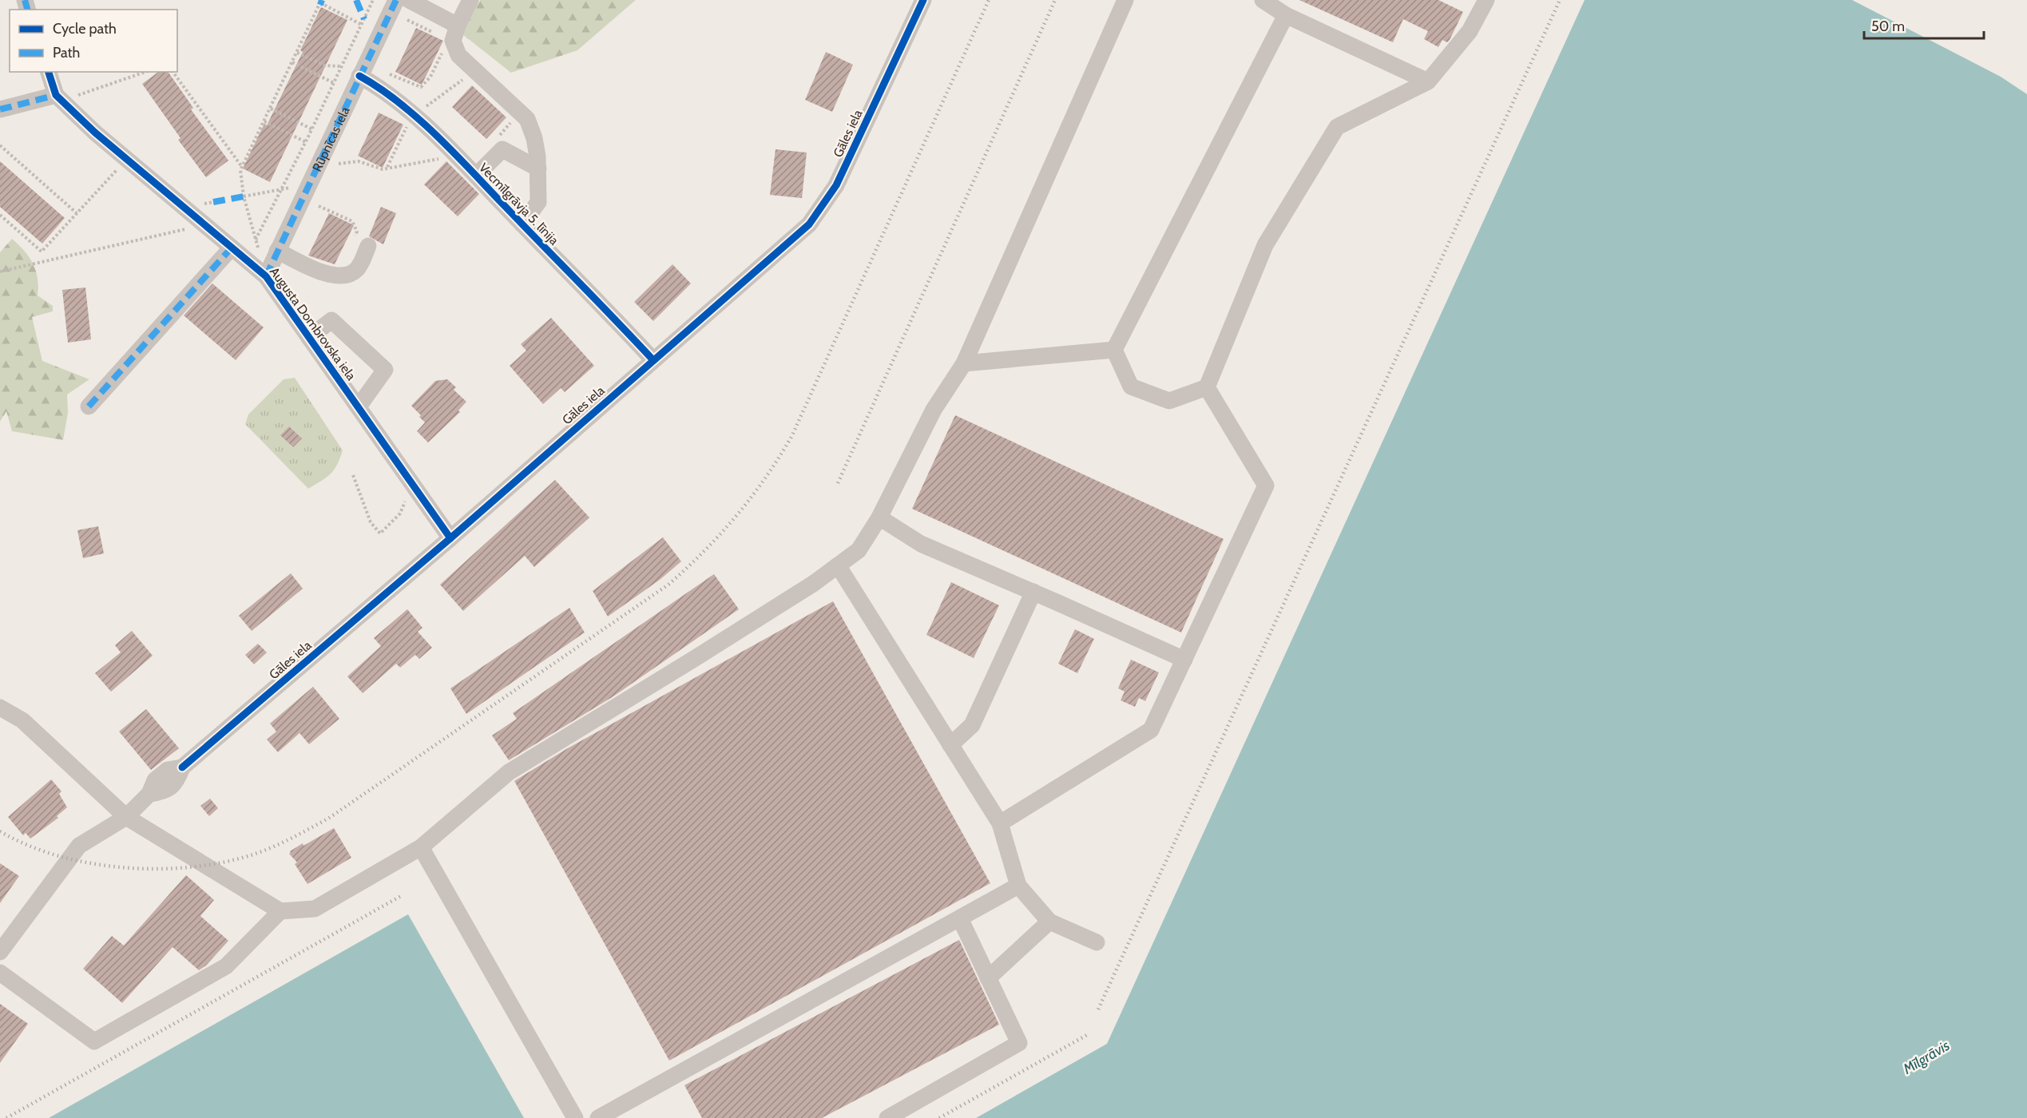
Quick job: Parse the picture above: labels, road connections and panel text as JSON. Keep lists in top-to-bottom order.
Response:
{
  "streets": {
    "street": [
      "Gāles iela",
      "Rūpnīcas iela",
      "Vecmīlgrāvja 5. līnija",
      "Augusta Dombrovska iela"
    ]
  },
  "crossings": [
    ["Gāles iela", "Vecmīlgrāvja 5. līnija"],
    ["Gāles iela", "Augusta Dombrovska iela"],
    ["Rūpnīcas iela", "Vecmīlgrāvja 5. līnija"],
    ["Rūpnīcas iela", "Augusta Dombrovska iela"]
  ],
  "water": ["Mīlgrāvis"],
  "legend": ["Cycle path", "Path"],
  "scale_bar": "50 m"
}
